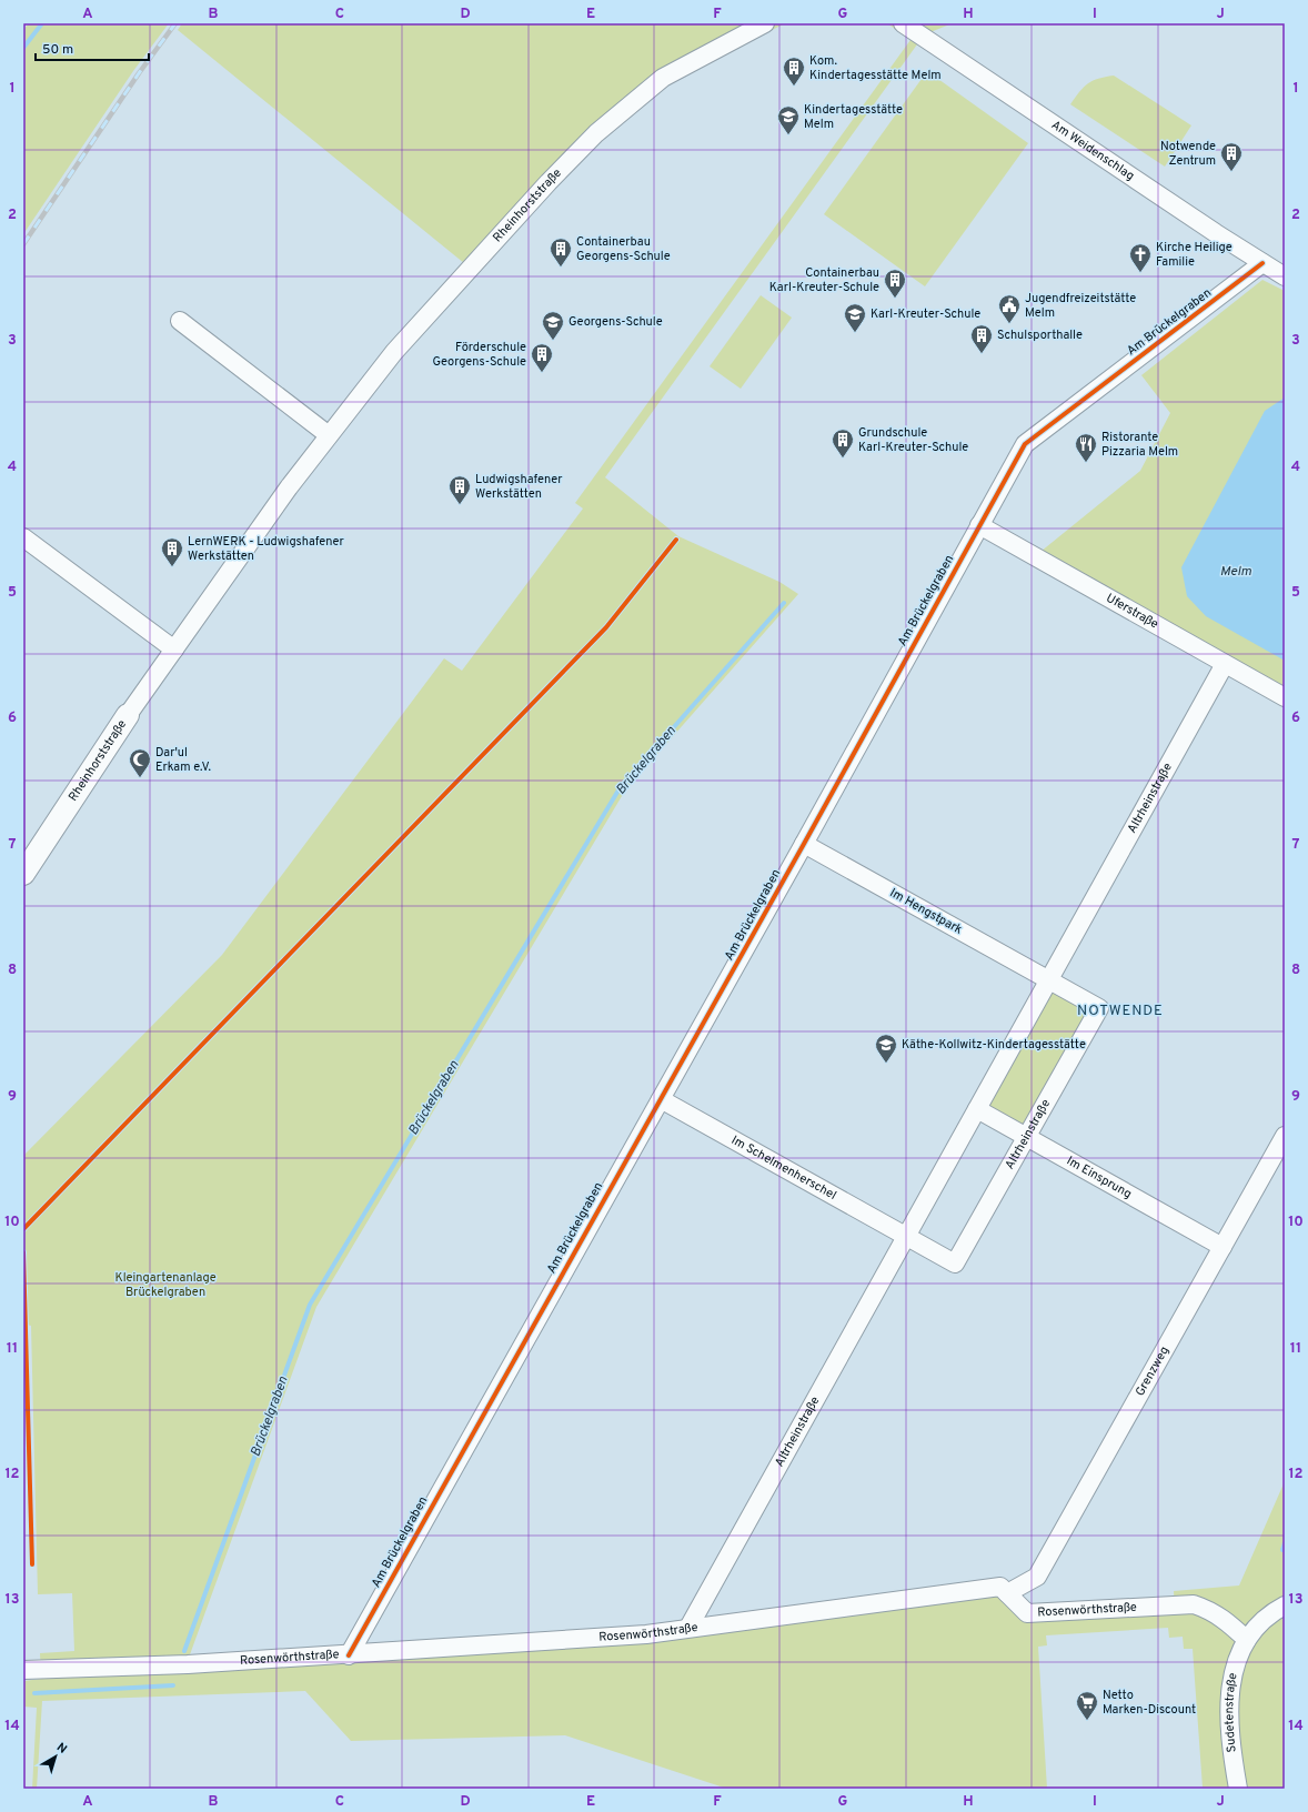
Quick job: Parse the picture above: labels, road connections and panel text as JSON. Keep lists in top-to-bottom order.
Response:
{
  "streets": {
    "street": [
      "Am Weidenschlag",
      "Rheinhorststraße",
      "Am Brückelgraben",
      "Uferstraße",
      "Altrheinstraße",
      "Im Hengstpark",
      "Im Schelmenherschel",
      "Im Einsprung",
      "Grenzweg",
      "Rosenwörthstraße",
      "Sudetenstraße"
    ]
  },
  "crossings": [
    ["Am Weidenschlag", "Am Brückelgraben"],
    ["Am Brückelgraben", "Uferstraße"],
    ["Am Brückelgraben", "Im Hengstpark"],
    ["Am Brückelgraben", "Im Schelmenherschel"],
    ["Am Brückelgraben", "Rosenwörthstraße"],
    ["Uferstraße", "Altrheinstraße"],
    ["Altrheinstraße", "Im Hengstpark"],
    ["Altrheinstraße", "Im Schelmenherschel"],
    ["Altrheinstraße", "Im Einsprung"],
    ["Altrheinstraße", "Rosenwörthstraße"],
    ["Im Einsprung", "Grenzweg"],
    ["Grenzweg", "Rosenwörthstraße"],
    ["Rosenwörthstraße", "Sudetenstraße"]
  ],
  "districts": ["NOTWENDE"],
  "water": ["Melm", "Brückelgraben"],
  "parks": ["Kleingartenanlage Brückelgraben"],
  "places": {
    "building": [
      "Kom. Kindertagesstätte Melm",
      "Notwende Zentrum",
      "Containerbau Georgens-Schule",
      "Containerbau Karl-Kreuter-Schule",
      "Schulsporthalle",
      "Förderschule Georgens-Schule",
      "Grundschule Karl-Kreuter-Schule",
      "Ludwigshafener Werkstätten",
      "LernWERK - Ludwigshafener Werkstätten"
    ],
    "school or university": [
      "Kindertagesstätte Melm",
      "Karl-Kreuter-Schule",
      "Georgens-Schule",
      "Käthe-Kollwitz-Kindertagesstätte"
    ],
    "church": ["Kirche Heilige Familie"],
    "public building": ["Jugendfreizeitstätte Melm"],
    "restaurant": ["Ristorante Pizzaria Melm"],
    "mosque": ["Dar'ul Erkam e.V."],
    "supermarket": ["Netto Marken-Discount"]
  },
  "scale_bar": "50 m",
  "north": "top right",
  "grid": {
    "columns": [
      "A",
      "B",
      "C",
      "D",
      "E",
      "F",
      "G",
      "H",
      "I",
      "J"
    ],
    "rows": [
      "1",
      "2",
      "3",
      "4",
      "5",
      "6",
      "7",
      "8",
      "9",
      "10",
      "11",
      "12",
      "13",
      "14"
    ]
  }
}
